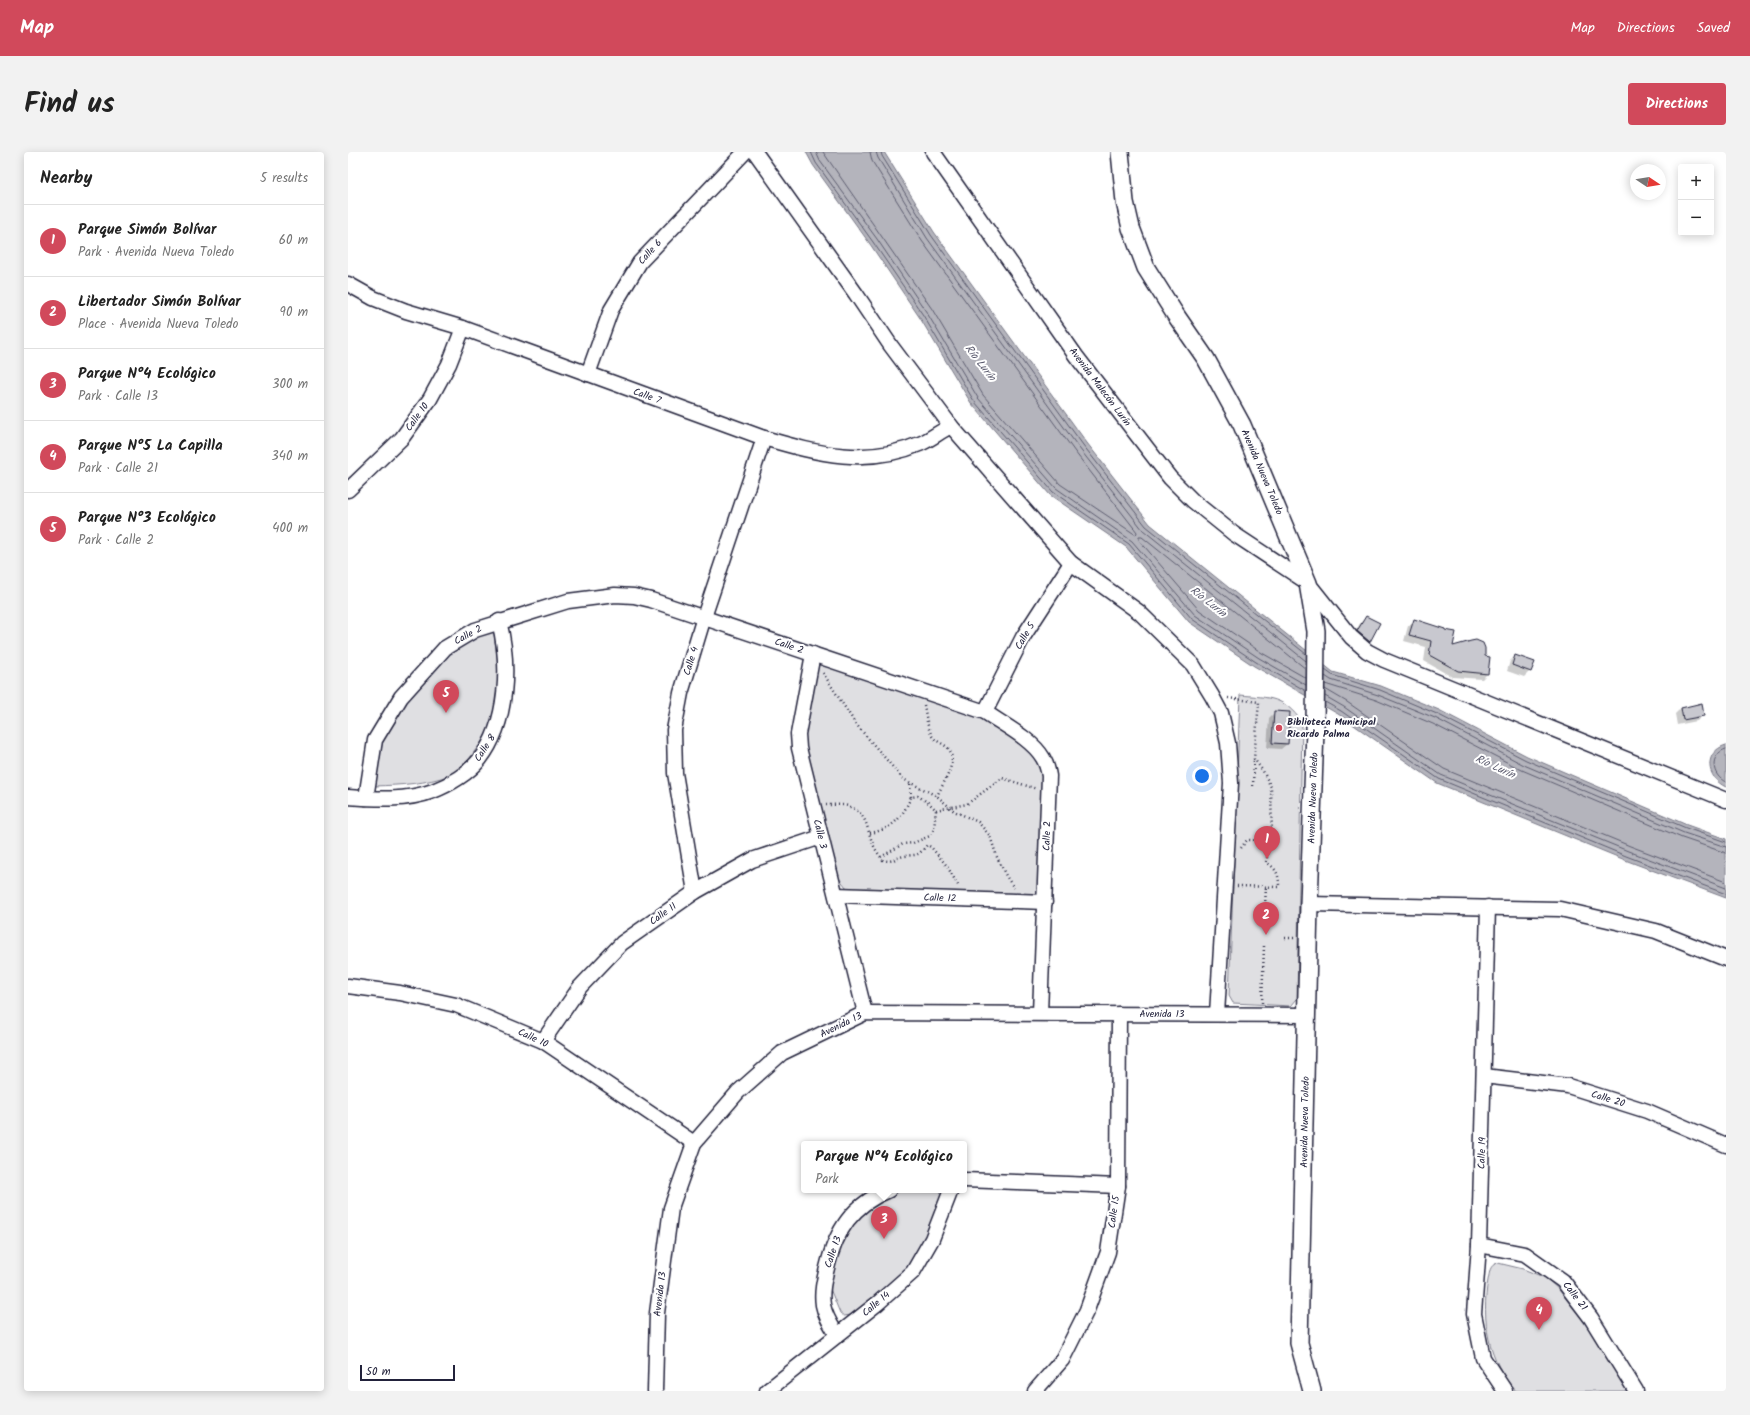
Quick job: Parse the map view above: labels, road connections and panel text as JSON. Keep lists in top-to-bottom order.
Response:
{
  "streets": {
    "main road": ["Avenida Nueva Toledo"],
    "street": [
      "Calle 6",
      "Avenida Malecón Lurín",
      "Calle 7",
      "Calle 10",
      "Calle 2",
      "Calle 5",
      "Calle 4",
      "Calle 8",
      "Calle 3",
      "Calle 12",
      "Calle 11",
      "Avenida 13",
      "Calle 20",
      "Calle 19",
      "Calle 15",
      "Calle 13",
      "Calle 21",
      "Calle 14"
    ]
  },
  "crossings": [
    ["Calle 6", "Calle 7"],
    ["Avenida Malecón Lurín", "Avenida Nueva Toledo"],
    ["Calle 7", "Calle 10"],
    ["Calle 7", "Calle 4"],
    ["Calle 10", "Calle 11"],
    ["Calle 10", "Avenida 13"],
    ["Avenida Nueva Toledo", "Avenida 13"],
    ["Calle 2", "Calle 5"],
    ["Calle 2", "Calle 4"],
    ["Calle 2", "Calle 8"],
    ["Calle 2", "Calle 3"],
    ["Calle 2", "Calle 12"],
    ["Calle 2", "Avenida 13"],
    ["Calle 4", "Calle 11"],
    ["Calle 3", "Calle 12"],
    ["Calle 3", "Calle 11"],
    ["Calle 3", "Avenida 13"],
    ["Avenida 13", "Calle 15"],
    ["Calle 20", "Calle 19"],
    ["Calle 19", "Calle 21"],
    ["Calle 13", "Calle 14"]
  ],
  "water": ["Río Lurín"],
  "places": ["Biblioteca Municipal Ricardo Palma"],
  "scale_bar": "50 m",
  "north": "right",
  "page": {
    "header": "Map",
    "nav": ["Map", "Directions", "Saved"],
    "title": "Find us",
    "buttons": "Directions",
    "heading": ["Nearby", "5 results"],
    "map_buttons": ["+", "−"],
    "list": [
      {
        "mark": "1",
        "name": "Parque Simón Bolívar",
        "note": "Park · Avenida Nueva Toledo",
        "value": "60 m"
      },
      {
        "mark": "2",
        "name": "Libertador Simón Bolívar",
        "note": "Place · Avenida Nueva Toledo",
        "value": "90 m"
      },
      {
        "mark": "3",
        "name": "Parque N°4 Ecológico",
        "note": "Park · Calle 13",
        "value": "300 m"
      },
      {
        "mark": "4",
        "name": "Parque N°5 La Capilla",
        "note": "Park · Calle 21",
        "value": "340 m"
      },
      {
        "mark": "5",
        "name": "Parque N°3 Ecológico",
        "note": "Park · Calle 2",
        "value": "400 m"
      }
    ],
    "pins": [
      "5",
      "1",
      "2",
      "3",
      "4"
    ],
    "popup": ["Parque N°4 Ecológico", "Park"],
    "scale": "50 m"
  }
}
